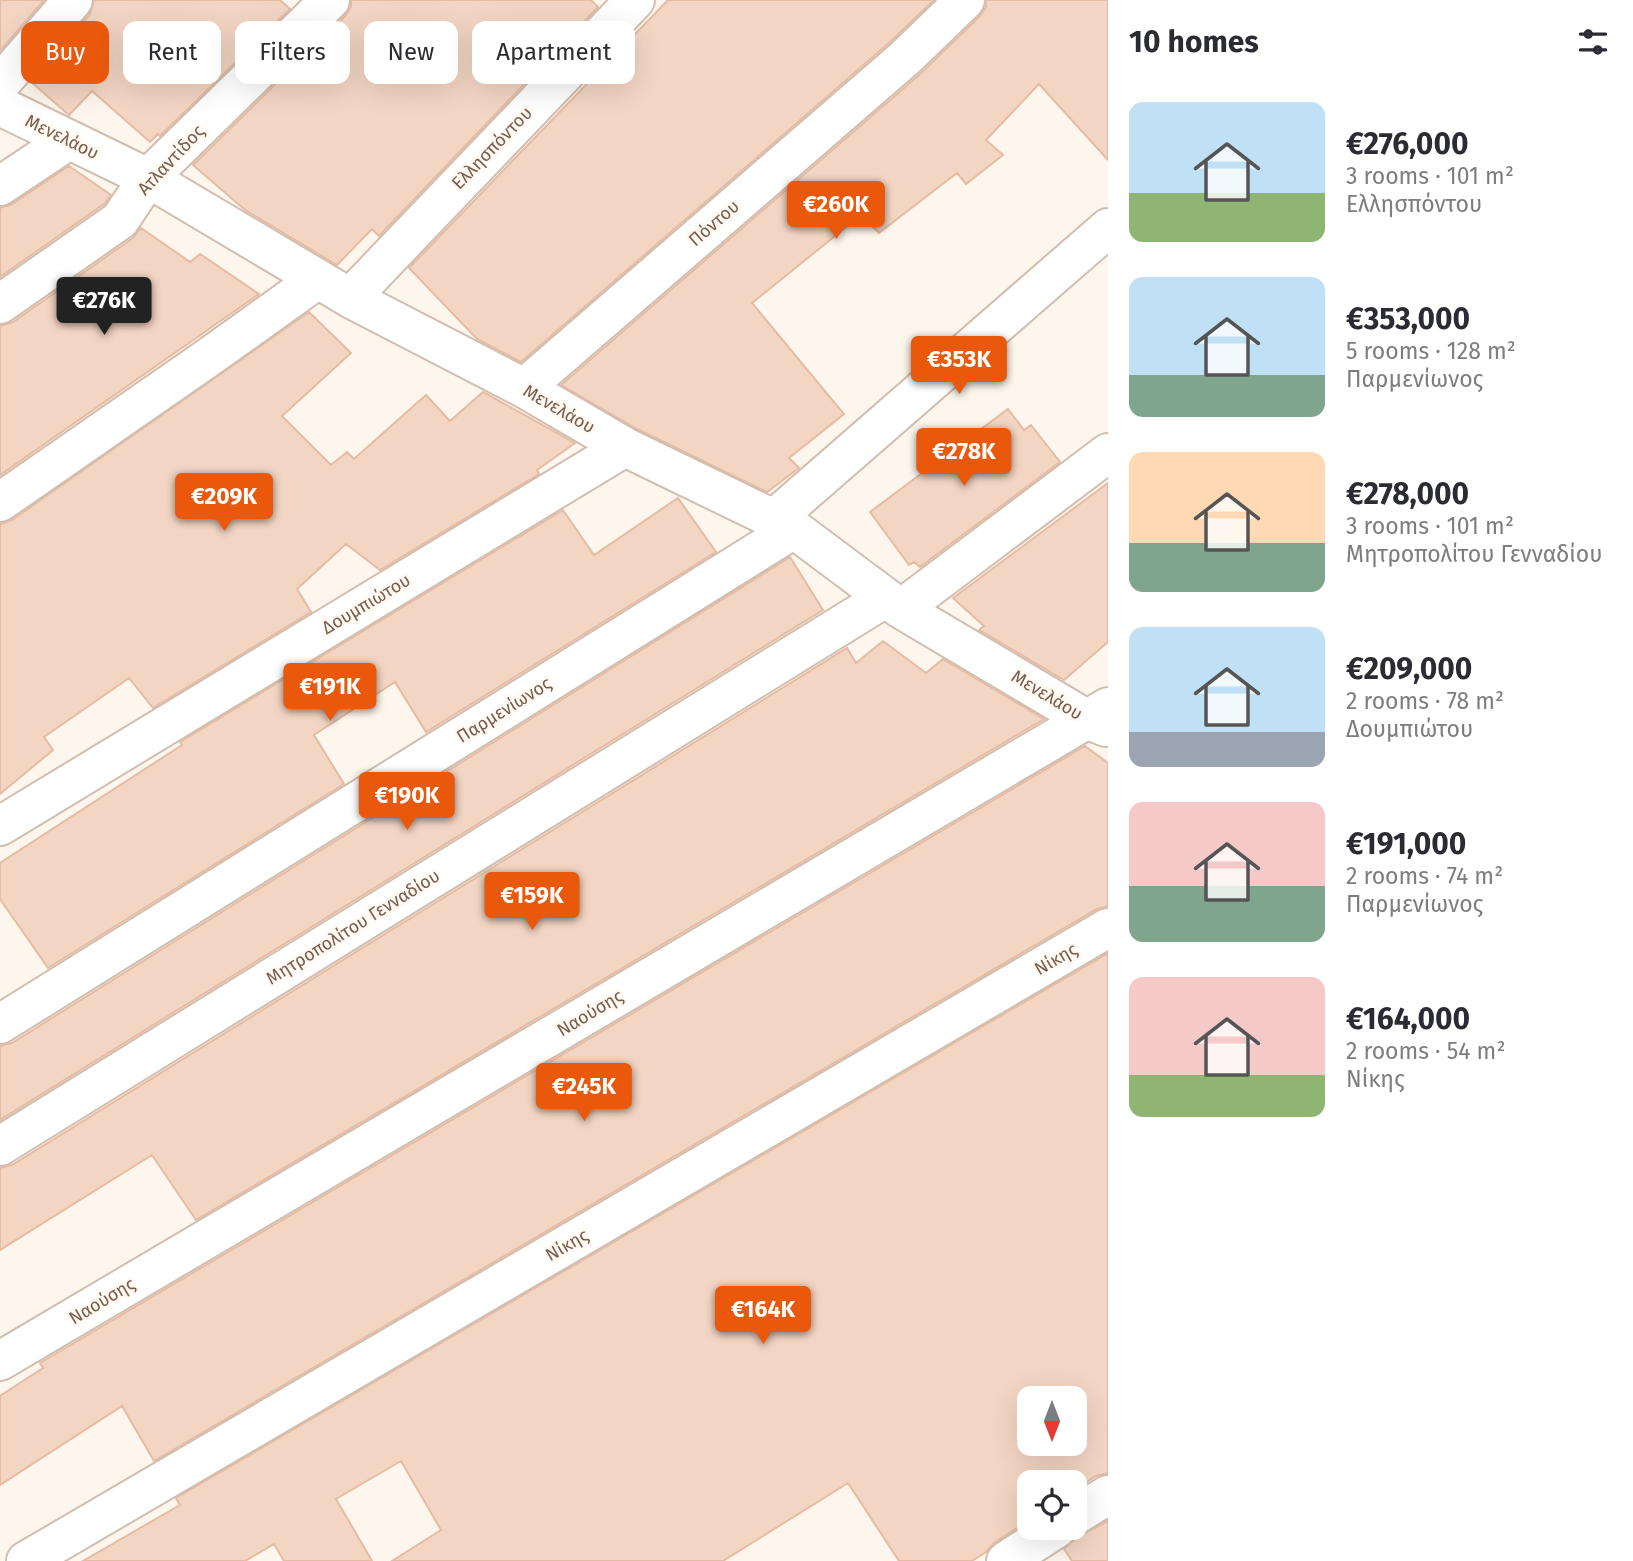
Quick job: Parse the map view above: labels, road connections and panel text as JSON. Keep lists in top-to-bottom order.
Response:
{
  "streets": {
    "street": [
      "Μενελάου",
      "Ελλησπόντου",
      "Ατλαντίδος",
      "Πόντου",
      "Δουμπιώτου",
      "Παρμενίωνος",
      "Μητροπολίτου Γενναδίου",
      "Νίκης",
      "Ναούσης"
    ]
  },
  "crossings": [
    ["Μενελάου", "Ελλησπόντου"],
    ["Μενελάου", "Ατλαντίδος"],
    ["Μενελάου", "Πόντου"],
    ["Μενελάου", "Δουμπιώτου"],
    ["Μενελάου", "Παρμενίωνος"],
    ["Μενελάου", "Μητροπολίτου Γενναδίου"],
    ["Μενελάου", "Ναούσης"]
  ],
  "north": "bottom",
  "page": {
    "heading": "10 homes",
    "chip": [
      "Buy",
      "Rent",
      "Filters",
      "New",
      "Apartment"
    ],
    "list": [
      {
        "name": "€276,000",
        "note": "3 rooms · 101 m² · Ελλησπόντου"
      },
      {
        "name": "€353,000",
        "note": "5 rooms · 128 m² · Παρμενίωνος"
      },
      {
        "name": "€278,000",
        "note": "3 rooms · 101 m² · Μητροπολίτου Γενναδίου"
      },
      {
        "name": "€209,000",
        "note": "2 rooms · 78 m² · Δουμπιώτου"
      },
      {
        "name": "€191,000",
        "note": "2 rooms · 74 m² · Παρμενίωνος"
      },
      {
        "name": "€164,000",
        "note": "2 rooms · 54 m² · Νίκης"
      }
    ],
    "price": [
      "€260K",
      "€276K",
      "€353K",
      "€278K",
      "€209K",
      "€191K",
      "€190K",
      "€159K",
      "€245K",
      "€164K"
    ]
  }
}
